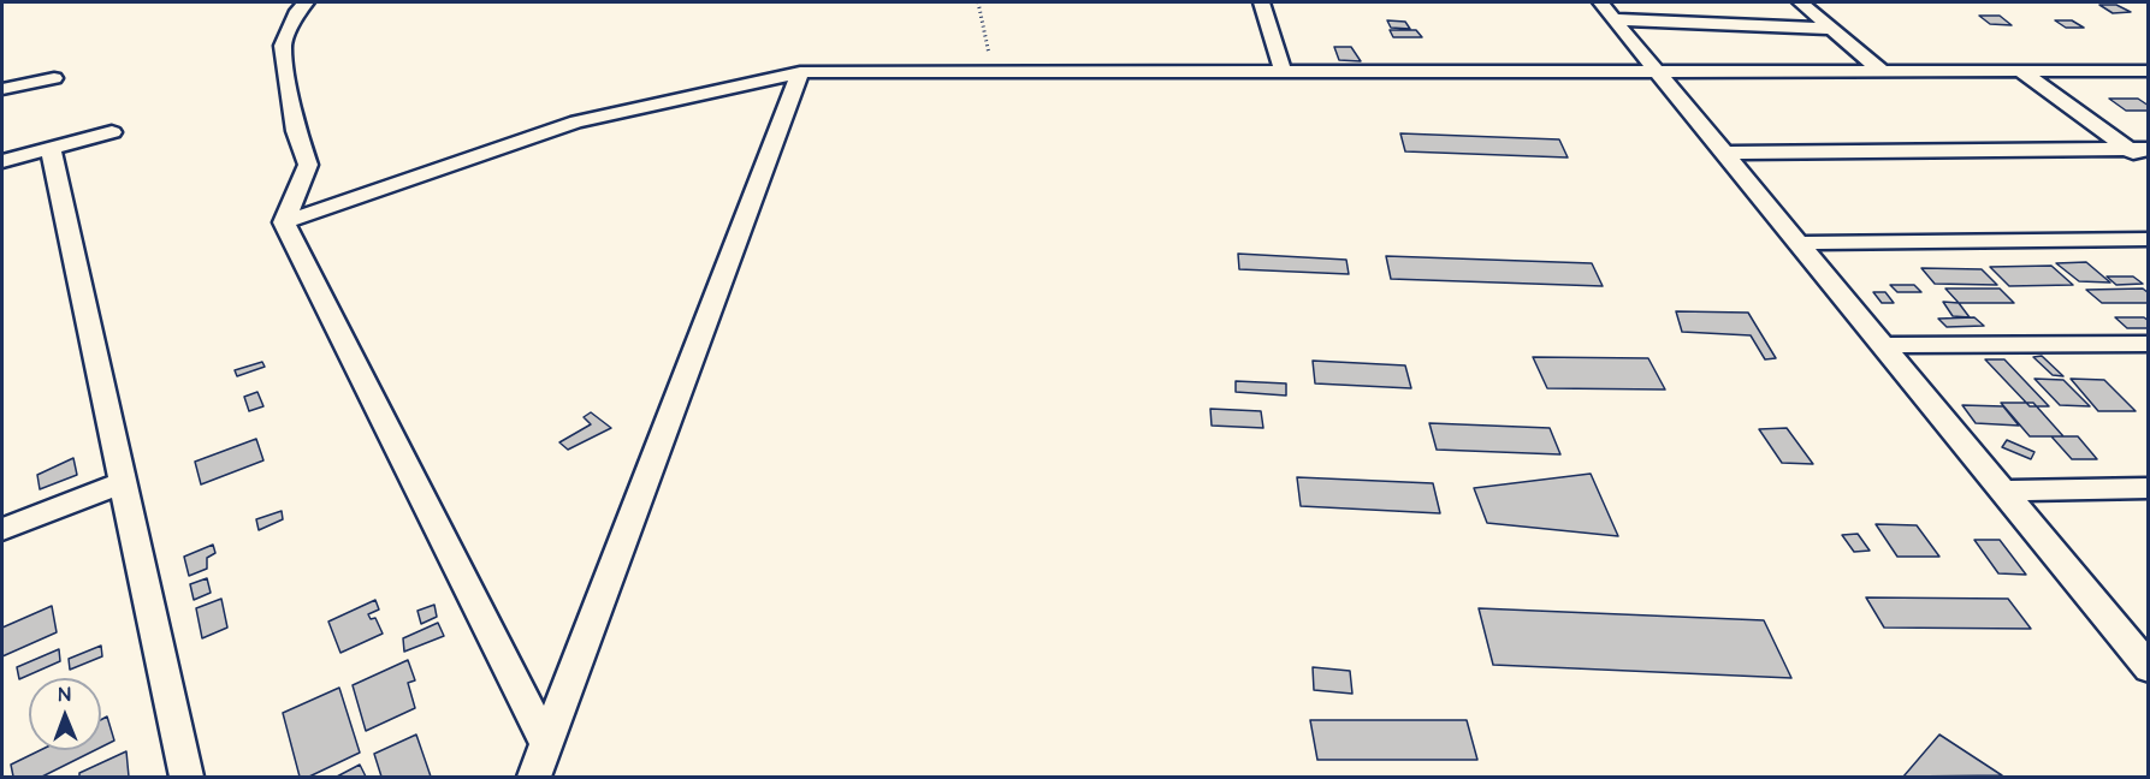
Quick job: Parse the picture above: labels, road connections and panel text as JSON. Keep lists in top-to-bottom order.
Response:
{
  "north": "top"
}
